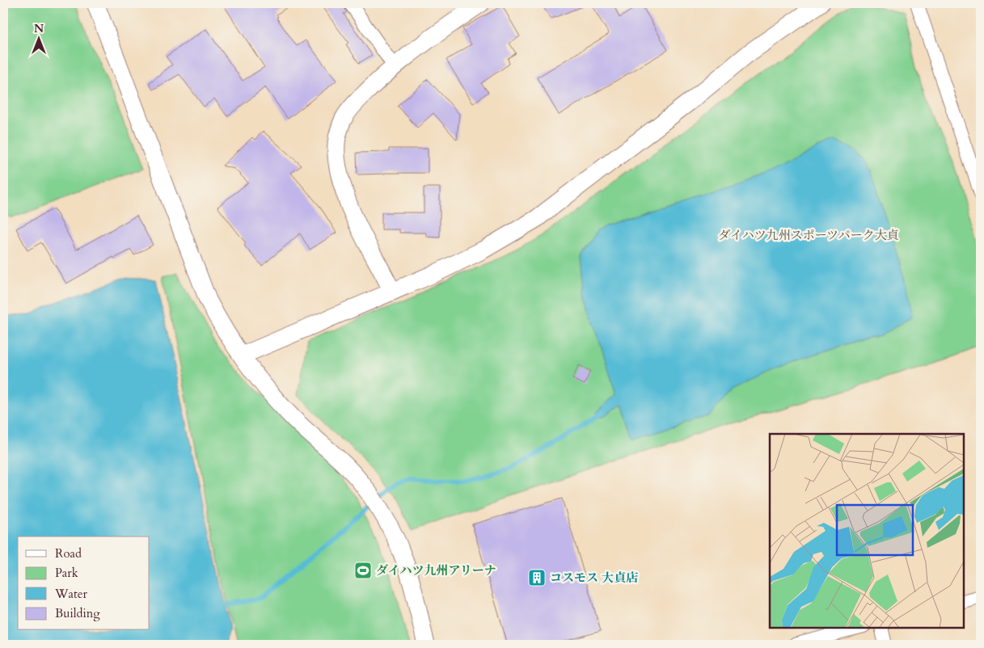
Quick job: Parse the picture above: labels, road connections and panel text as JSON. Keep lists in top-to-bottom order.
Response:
{
  "parks": ["ダイハツ九州スポーツパーク大貞"],
  "places": {
    "sports": ["ダイハツ九州アリーナ"],
    "building": ["コスモス 大貞店"]
  },
  "legend": [
    "Road",
    "Park",
    "Water",
    "Building"
  ],
  "north": "top"
}
